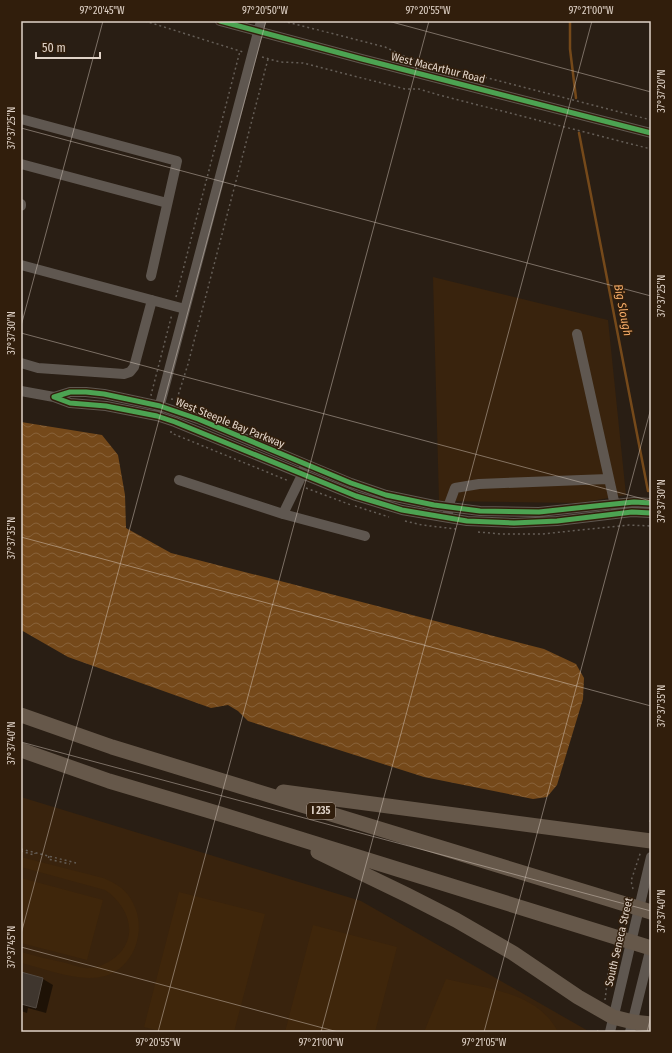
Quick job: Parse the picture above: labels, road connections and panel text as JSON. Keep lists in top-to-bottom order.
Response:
{
  "streets": {
    "highway": ["I 235"],
    "street": ["West MacArthur Road", "West Steeple Bay Parkway", "South Seneca Street"]
  },
  "water": ["Big Slough"],
  "scale_bar": "50 m",
  "coordinates": [
    "97°20'45\"W",
    "97°20'50\"W",
    "97°20'55\"W",
    "97°21'00\"W",
    "37°37'20\"N",
    "37°37'25\"N",
    "37°37'30\"N",
    "37°37'35\"N",
    "37°37'40\"N",
    "37°37'45\"N",
    "97°21'05\"W"
  ]
}
